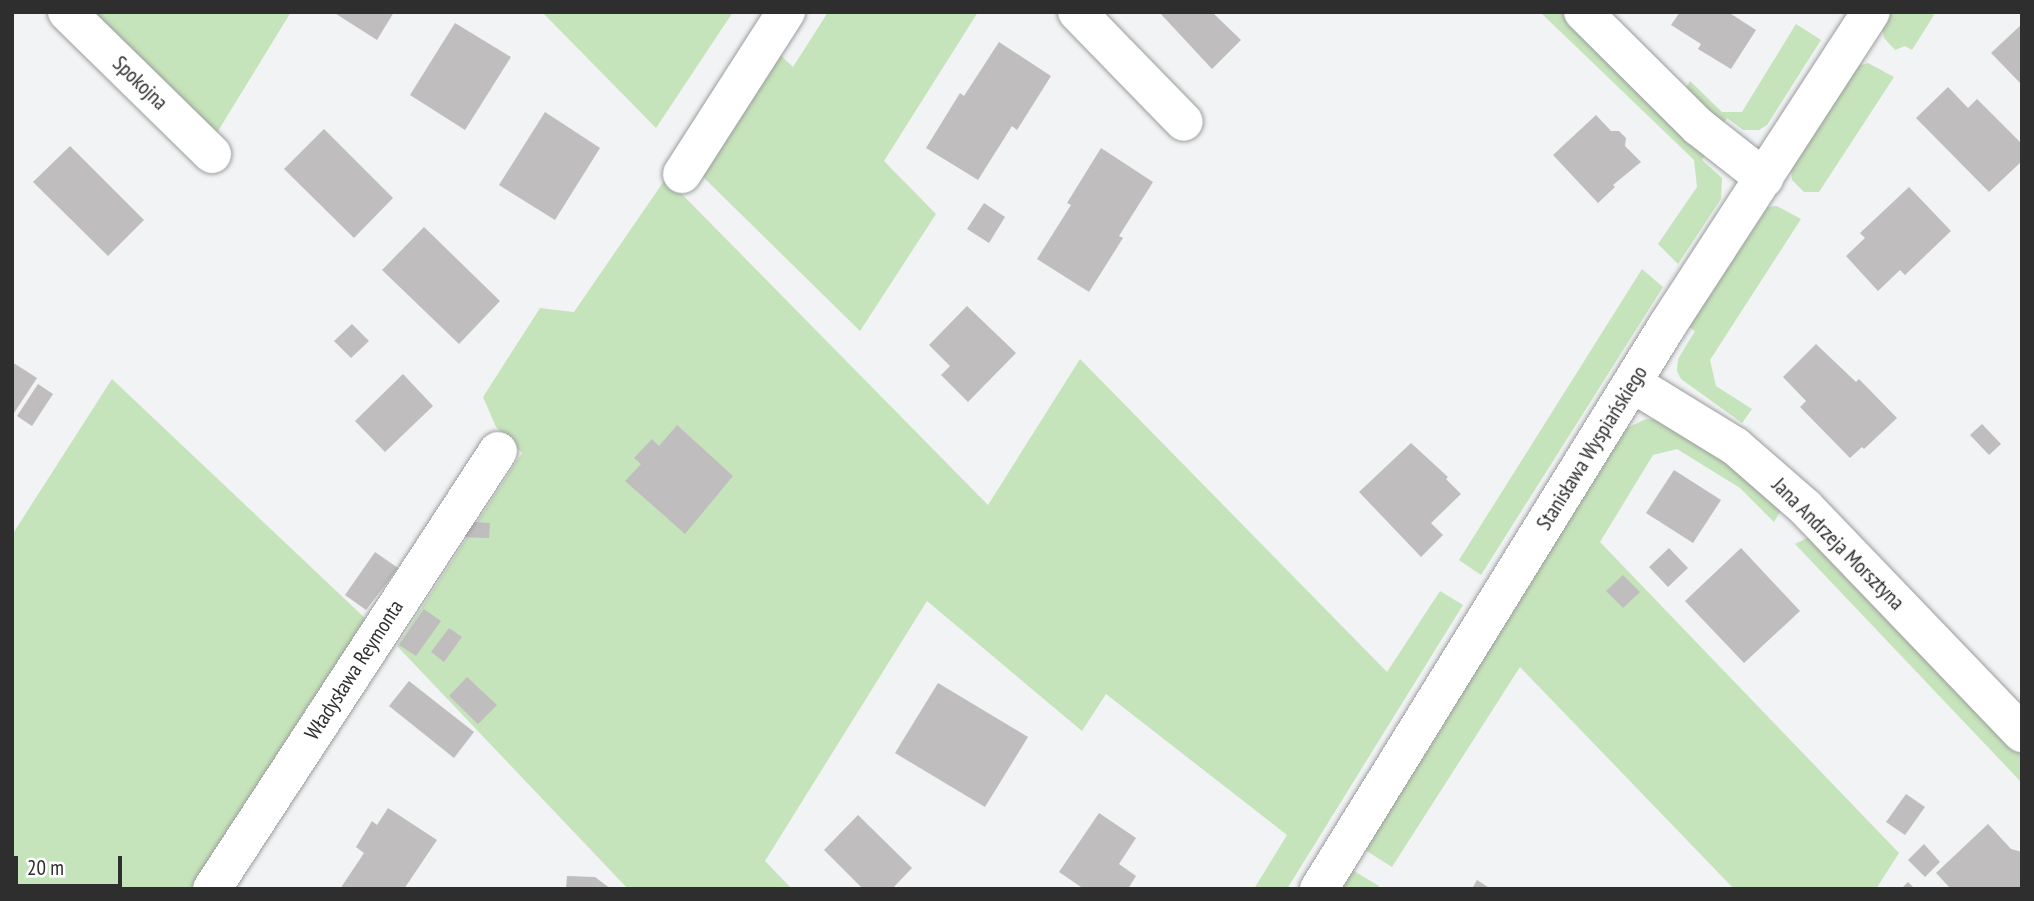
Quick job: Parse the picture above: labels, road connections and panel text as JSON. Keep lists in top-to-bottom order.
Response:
{
  "streets": {
    "street": [
      "Spokojna",
      "Stanisława Wyspiańskiego",
      "Jana Andrzeja Morsztyna",
      "Władysława Reymonta"
    ]
  },
  "crossings": [
    ["Stanisława Wyspiańskiego", "Jana Andrzeja Morsztyna"]
  ],
  "scale_bar": "20 m"
}
